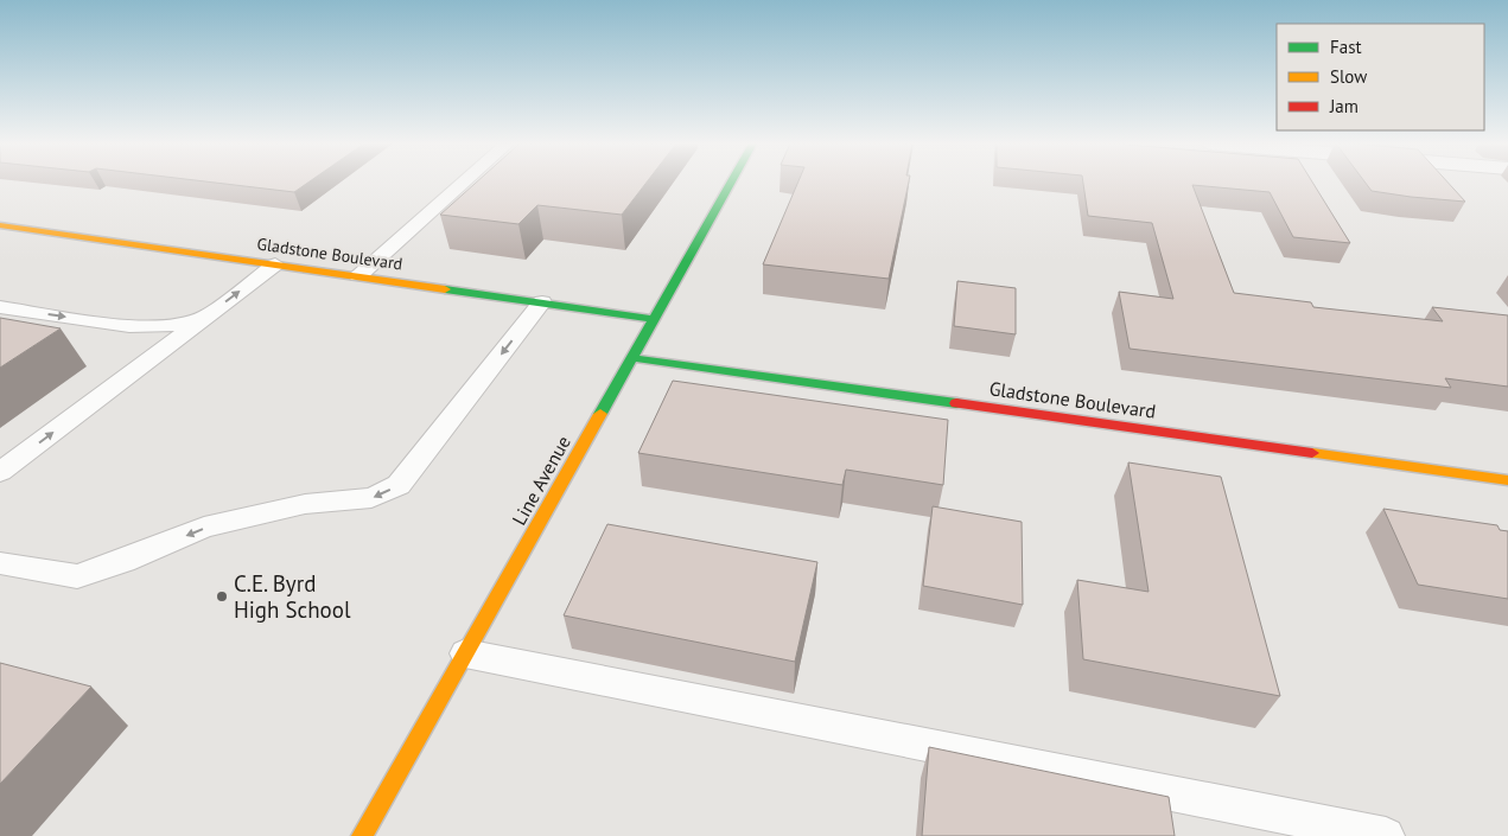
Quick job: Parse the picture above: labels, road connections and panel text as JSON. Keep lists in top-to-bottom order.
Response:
{
  "streets": {
    "street": ["Gladstone Boulevard", "Line Avenue"]
  },
  "crossings": [
    ["Gladstone Boulevard", "Line Avenue"]
  ],
  "places": ["C.E. Byrd High School"],
  "legend": ["Fast", "Slow", "Jam"]
}
